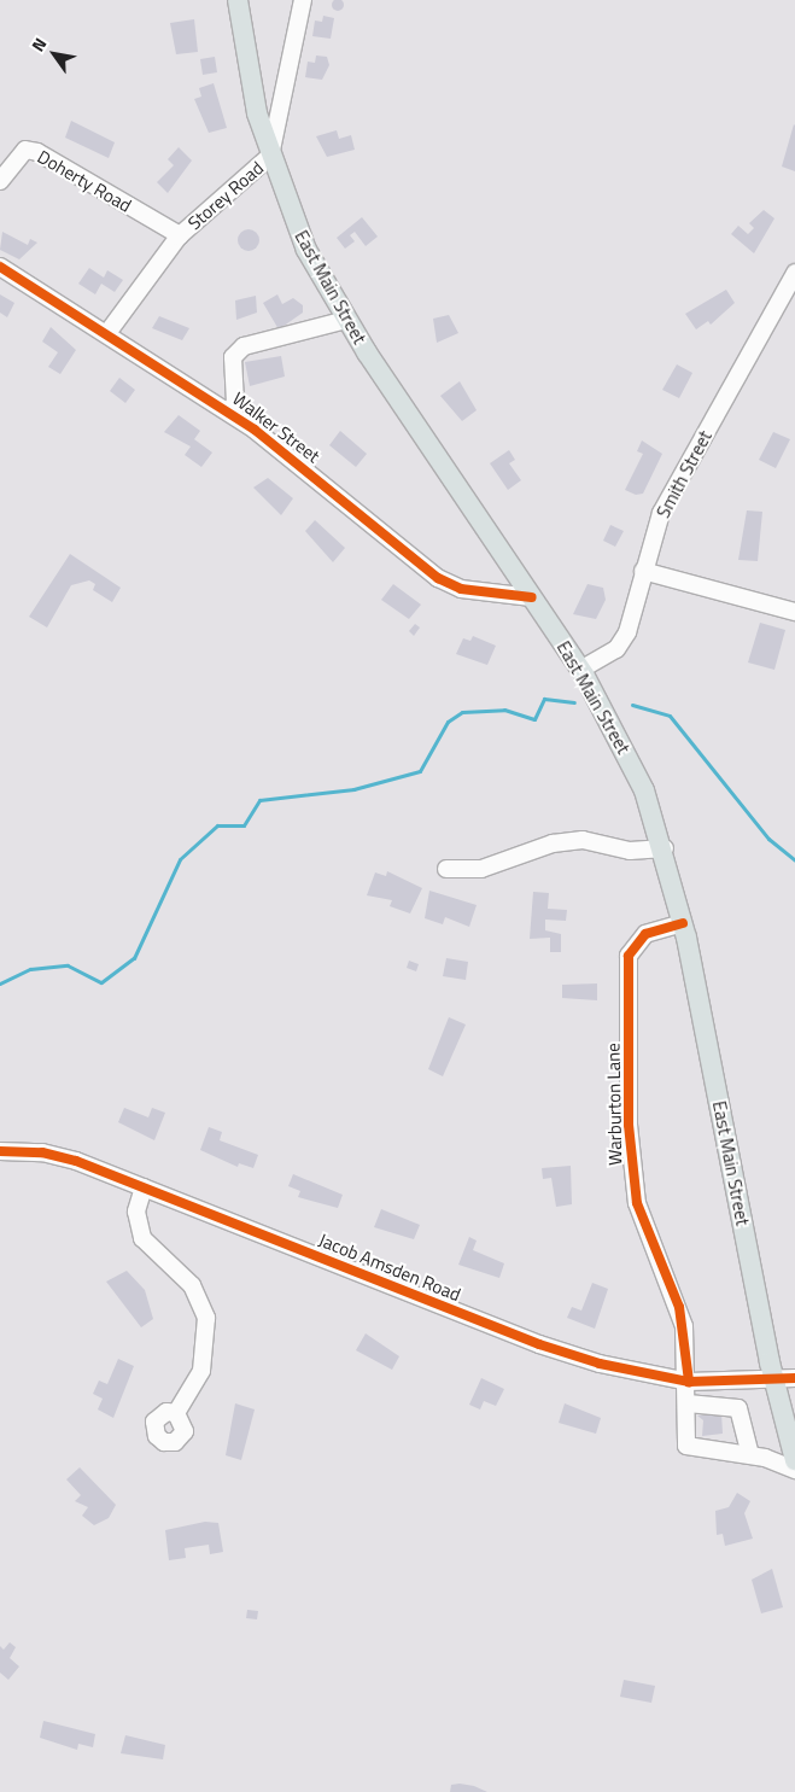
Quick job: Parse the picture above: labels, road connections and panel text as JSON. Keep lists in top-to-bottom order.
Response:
{
  "streets": {
    "main road": ["East Main Street"],
    "street": [
      "Doherty Road",
      "Storey Road",
      "Walker Street",
      "Smith Street",
      "Warburton Lane",
      "Jacob Amsden Road"
    ]
  },
  "crossings": [
    ["Doherty Road", "Storey Road"],
    ["Storey Road", "East Main Street"],
    ["Storey Road", "Walker Street"],
    ["East Main Street", "Walker Street"],
    ["East Main Street", "Smith Street"],
    ["East Main Street", "Warburton Lane"],
    ["East Main Street", "Jacob Amsden Road"],
    ["Warburton Lane", "Jacob Amsden Road"]
  ],
  "north": "top left"
}
